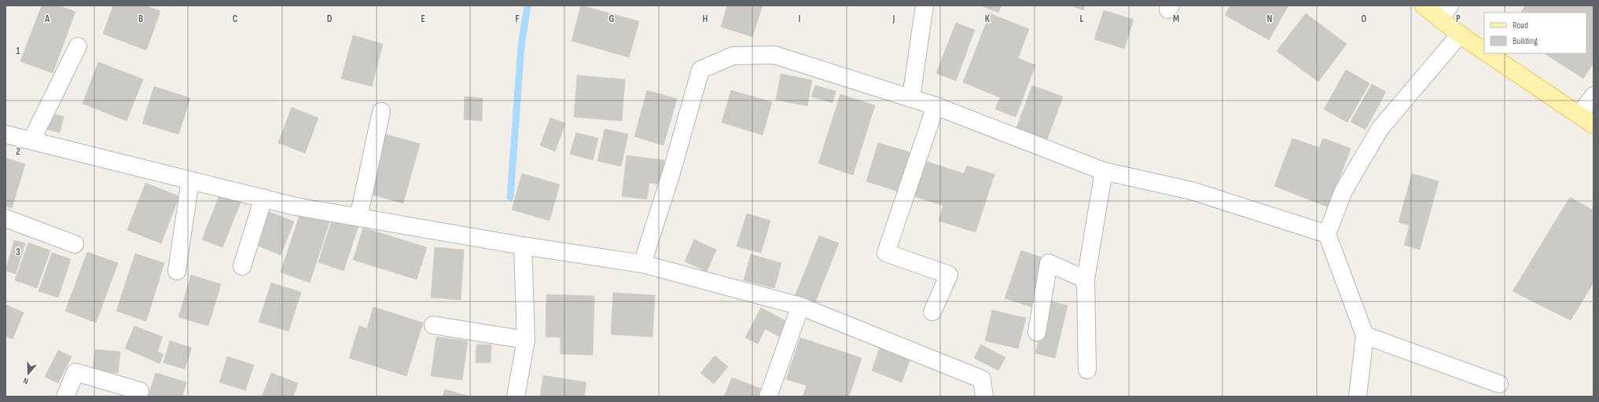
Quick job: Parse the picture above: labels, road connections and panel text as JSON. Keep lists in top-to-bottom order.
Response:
{
  "legend": ["Road", "Building"],
  "north": "bottom",
  "grid": {
    "columns": [
      "A",
      "B",
      "C",
      "D",
      "E",
      "F",
      "G",
      "H",
      "I",
      "J",
      "K",
      "L",
      "M",
      "N",
      "O",
      "P"
    ],
    "rows": ["1", "2", "3"]
  }
}
